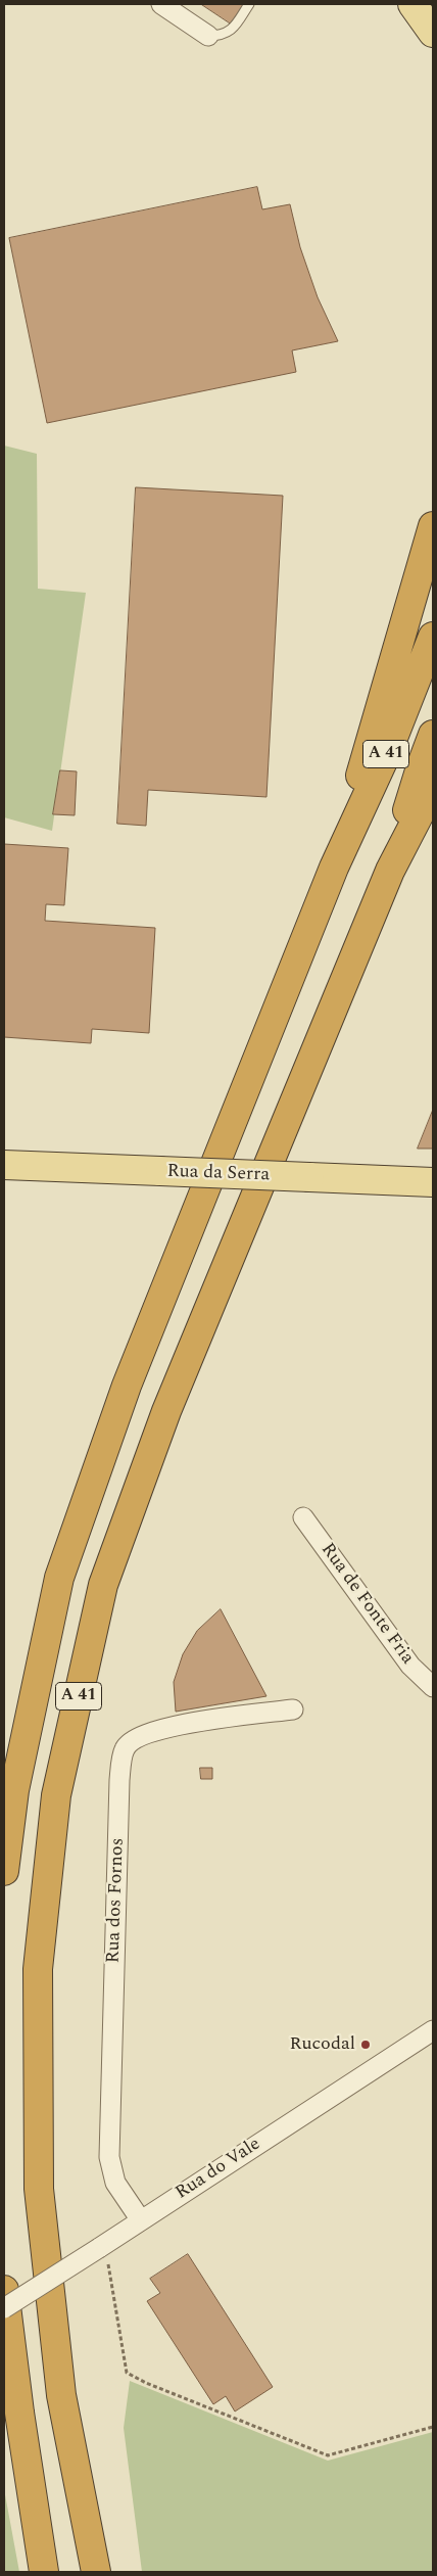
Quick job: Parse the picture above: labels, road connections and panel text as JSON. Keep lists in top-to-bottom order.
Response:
{
  "streets": {
    "highway": ["A 41"],
    "main road": ["Rua da Serra"],
    "street": ["Rua de Fonte Fria", "Rua dos Fornos", "Rua do Vale"]
  },
  "crossings": [
    ["Rua dos Fornos", "Rua do Vale"]
  ],
  "places": ["Rucodal"]
}
